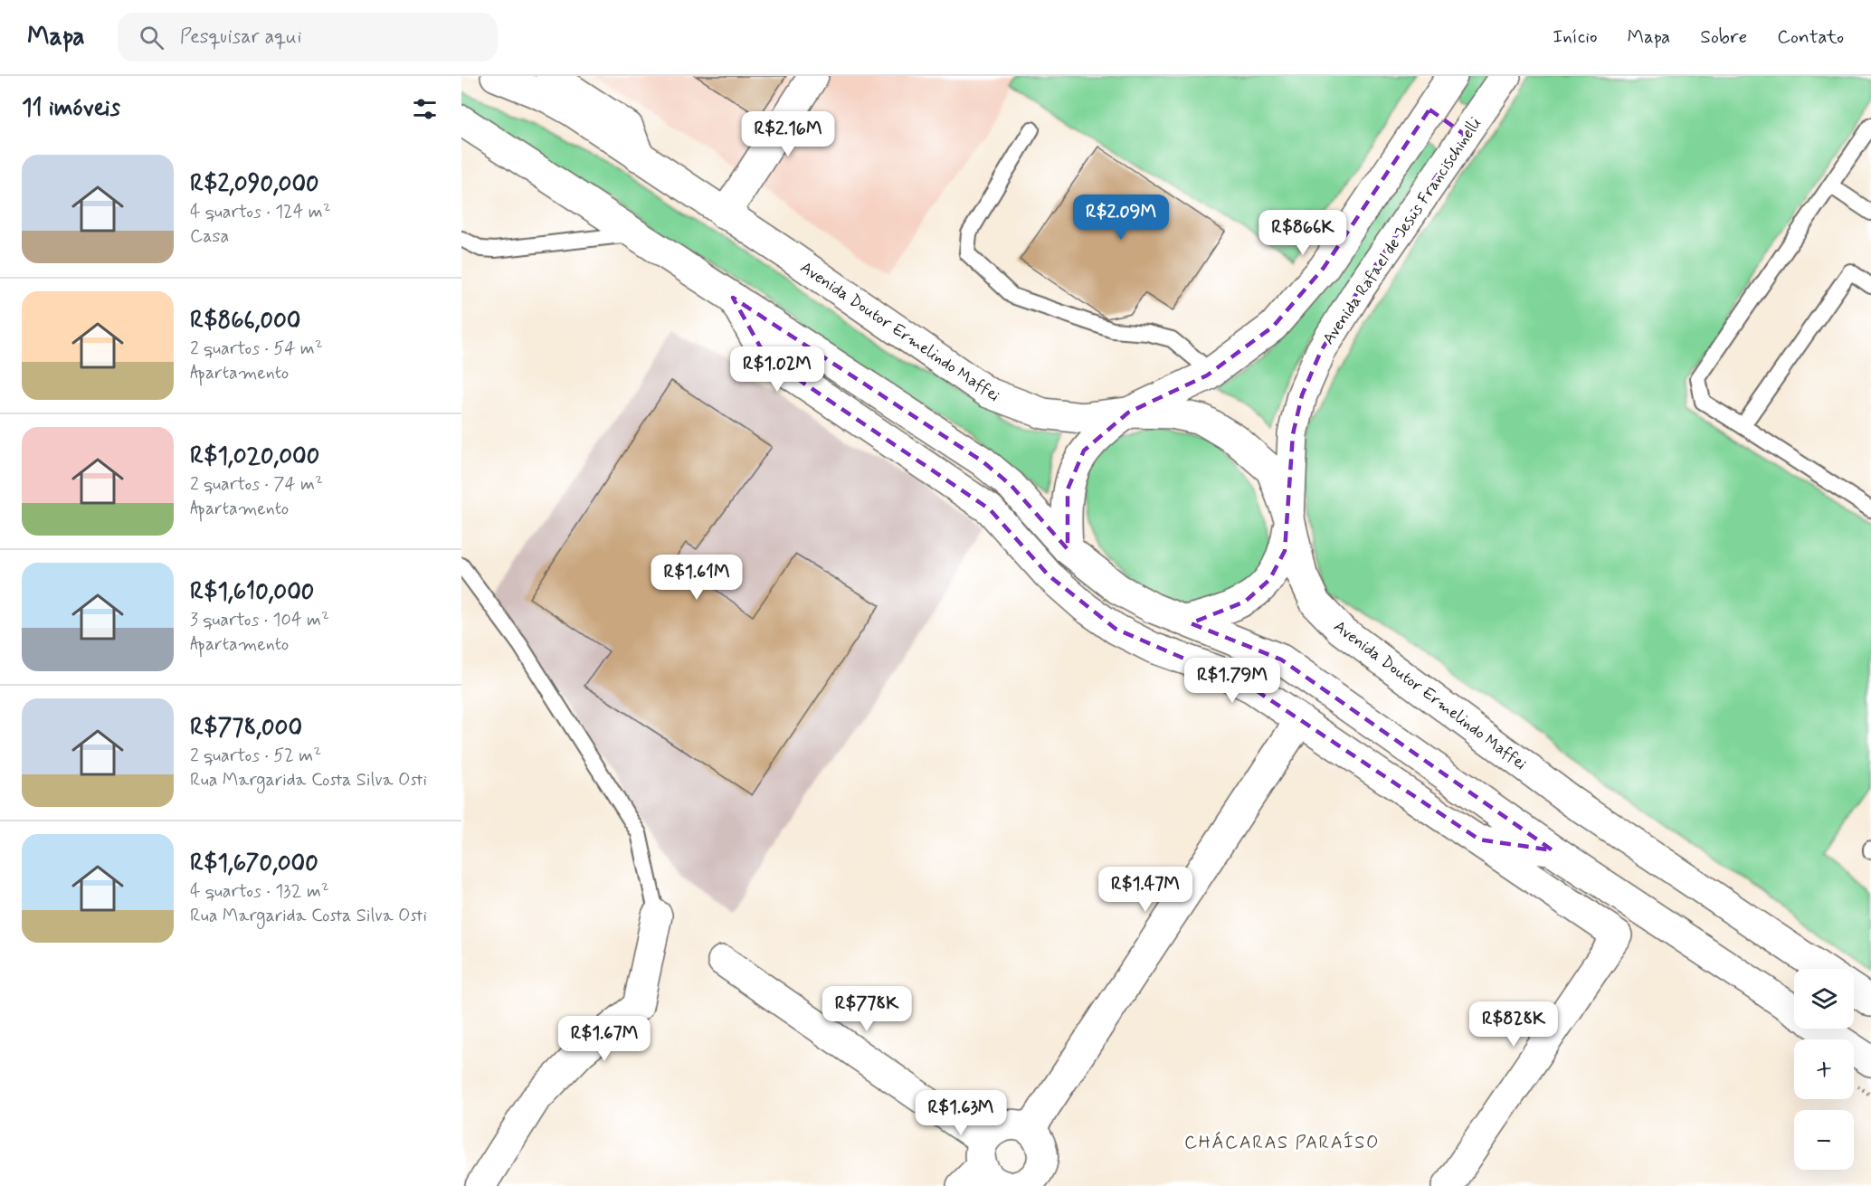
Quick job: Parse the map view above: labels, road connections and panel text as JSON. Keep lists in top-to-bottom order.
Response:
{
  "streets": {
    "street": ["Avenida Rafael de Jesus Francischinelli", "Avenida Doutor Ermelindo Maffei"]
  },
  "crossings": [
    ["Avenida Rafael de Jesus Francischinelli", "Avenida Doutor Ermelindo Maffei"]
  ],
  "districts": ["CHÁCARAS PARAÍSO"],
  "page": {
    "header": "Mapa",
    "search": "Pesquisar aqui",
    "nav": [
      "Início",
      "Mapa",
      "Sobre",
      "Contato"
    ],
    "heading": "11 imóveis",
    "price": [
      "R$2.16M",
      "R$2.09M",
      "R$866K",
      "R$1.02M",
      "R$1.61M",
      "R$1.79M",
      "R$1.47M",
      "R$778K",
      "R$828K",
      "R$1.67M",
      "R$1.63M"
    ],
    "list": [
      {
        "name": "R$2,090,000",
        "note": "4 quartos · 124 m² · Casa"
      },
      {
        "name": "R$866,000",
        "note": "2 quartos · 54 m² · Apartamento"
      },
      {
        "name": "R$1,020,000",
        "note": "2 quartos · 74 m² · Apartamento"
      },
      {
        "name": "R$1,610,000",
        "note": "3 quartos · 104 m² · Apartamento"
      },
      {
        "name": "R$778,000",
        "note": "2 quartos · 52 m² · Rua Margarida Costa Silva Osti"
      },
      {
        "name": "R$1,670,000",
        "note": "4 quartos · 132 m² · Rua Margarida Costa Silva Osti"
      }
    ],
    "map_buttons": ["+", "−"]
  }
}
